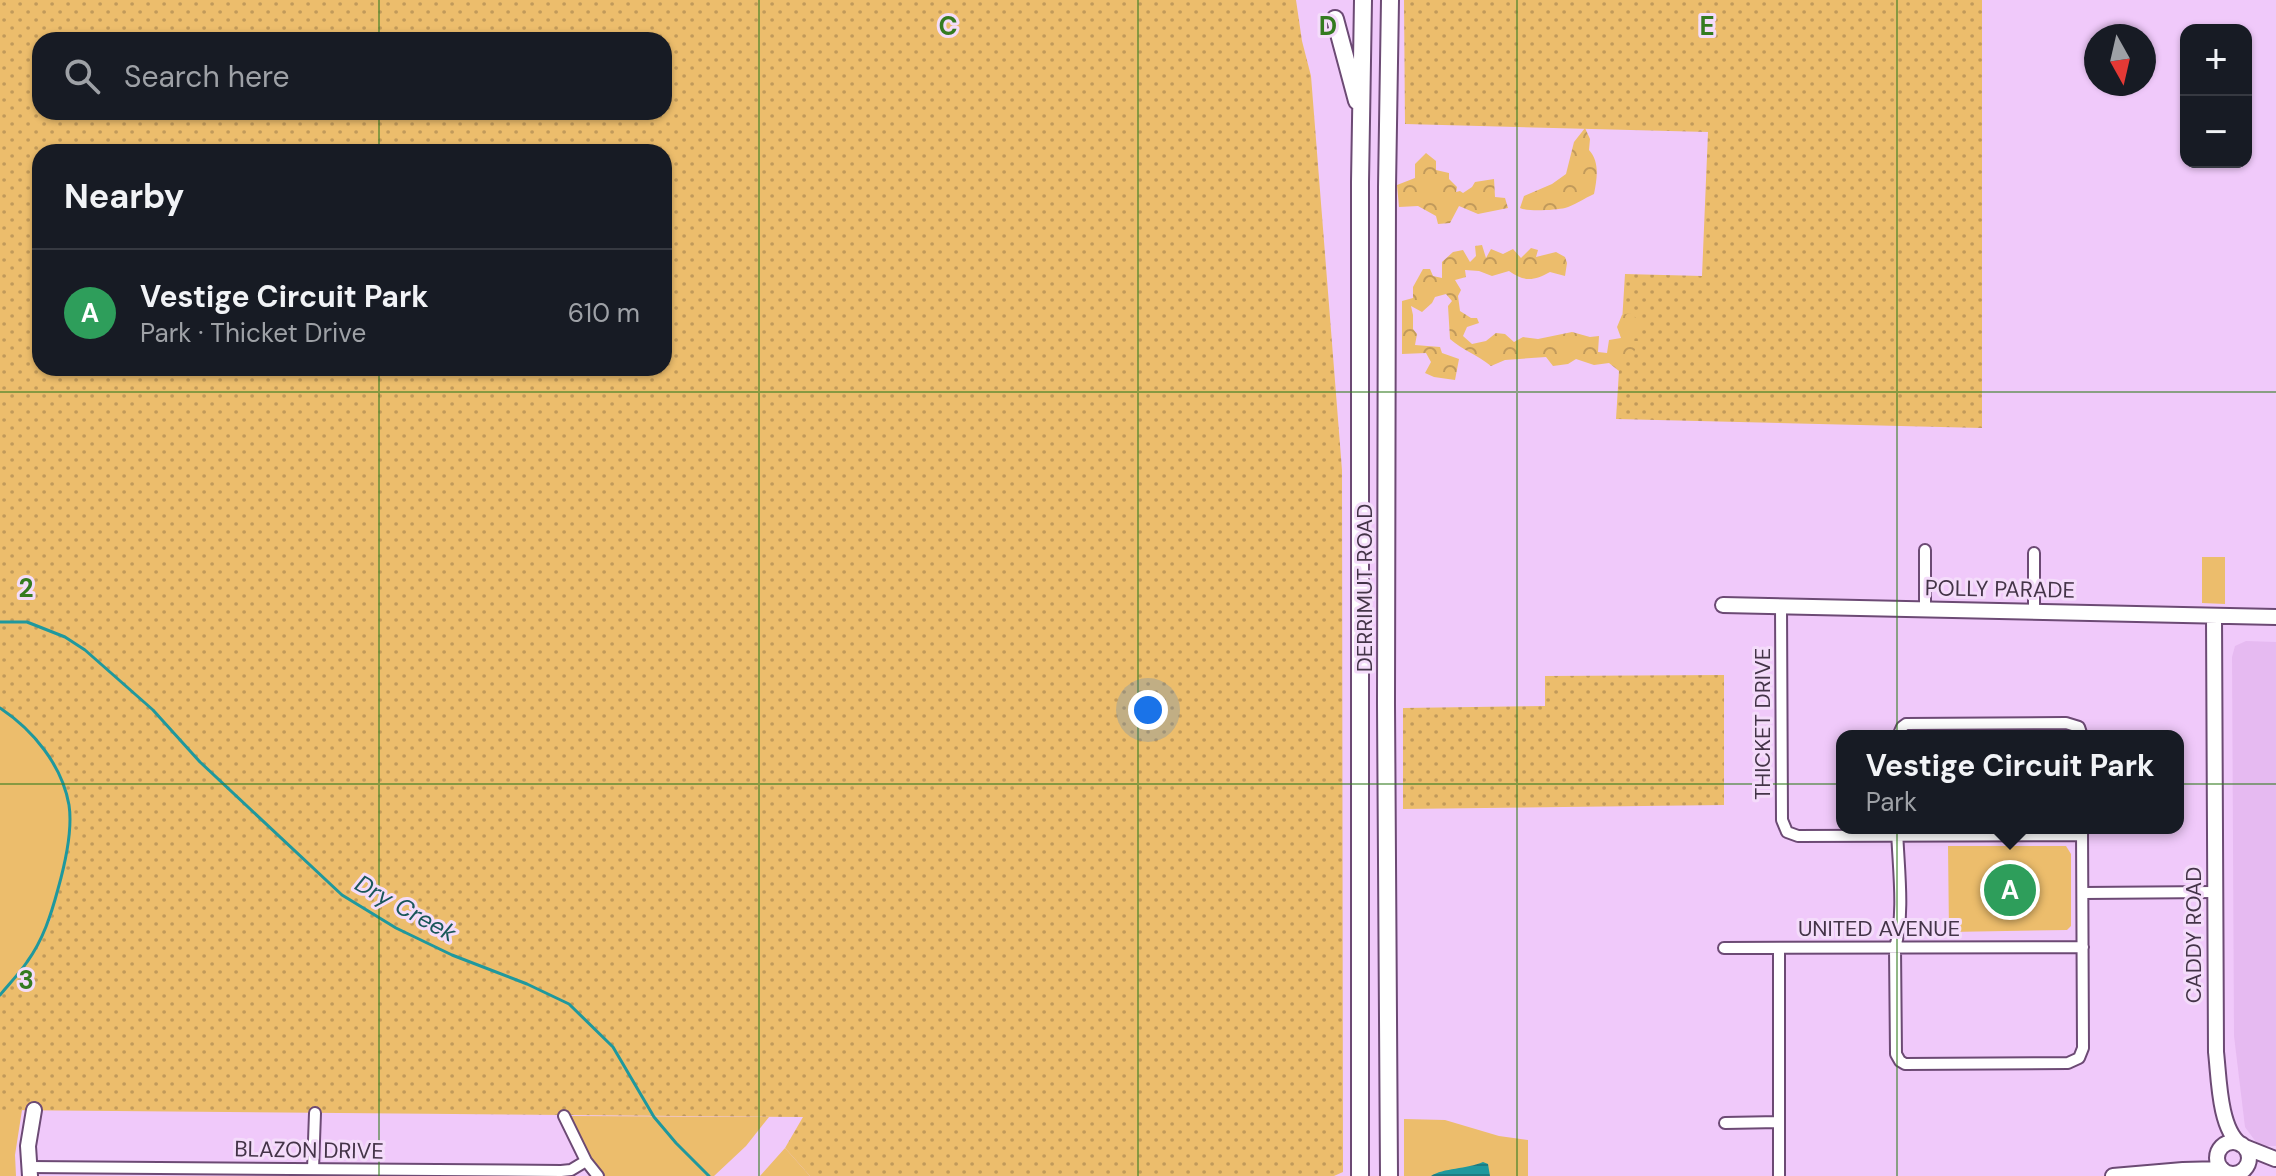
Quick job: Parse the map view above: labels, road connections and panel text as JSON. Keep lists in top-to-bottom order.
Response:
{
  "streets": {
    "main road": ["DERRIMUT ROAD"],
    "street": [
      "POLLY PARADE",
      "THICKET DRIVE",
      "UNITED AVENUE",
      "CADDY ROAD",
      "BLAZON DRIVE"
    ]
  },
  "crossings": [
    ["POLLY PARADE", "THICKET DRIVE"],
    ["POLLY PARADE", "CADDY ROAD"]
  ],
  "water": ["Dry Creek"],
  "north": "bottom",
  "page": {
    "map_buttons": ["+", "−"],
    "search": "Search here",
    "heading": "Nearby",
    "list": [
      {
        "mark": "A",
        "name": "Vestige Circuit Park",
        "note": "Park · Thicket Drive",
        "value": "610 m"
      }
    ],
    "popup": ["Vestige Circuit Park", "Park"],
    "pins": "A"
  },
  "grid": {
    "columns": ["C", "D", "E"],
    "rows": ["2", "3"]
  }
}
